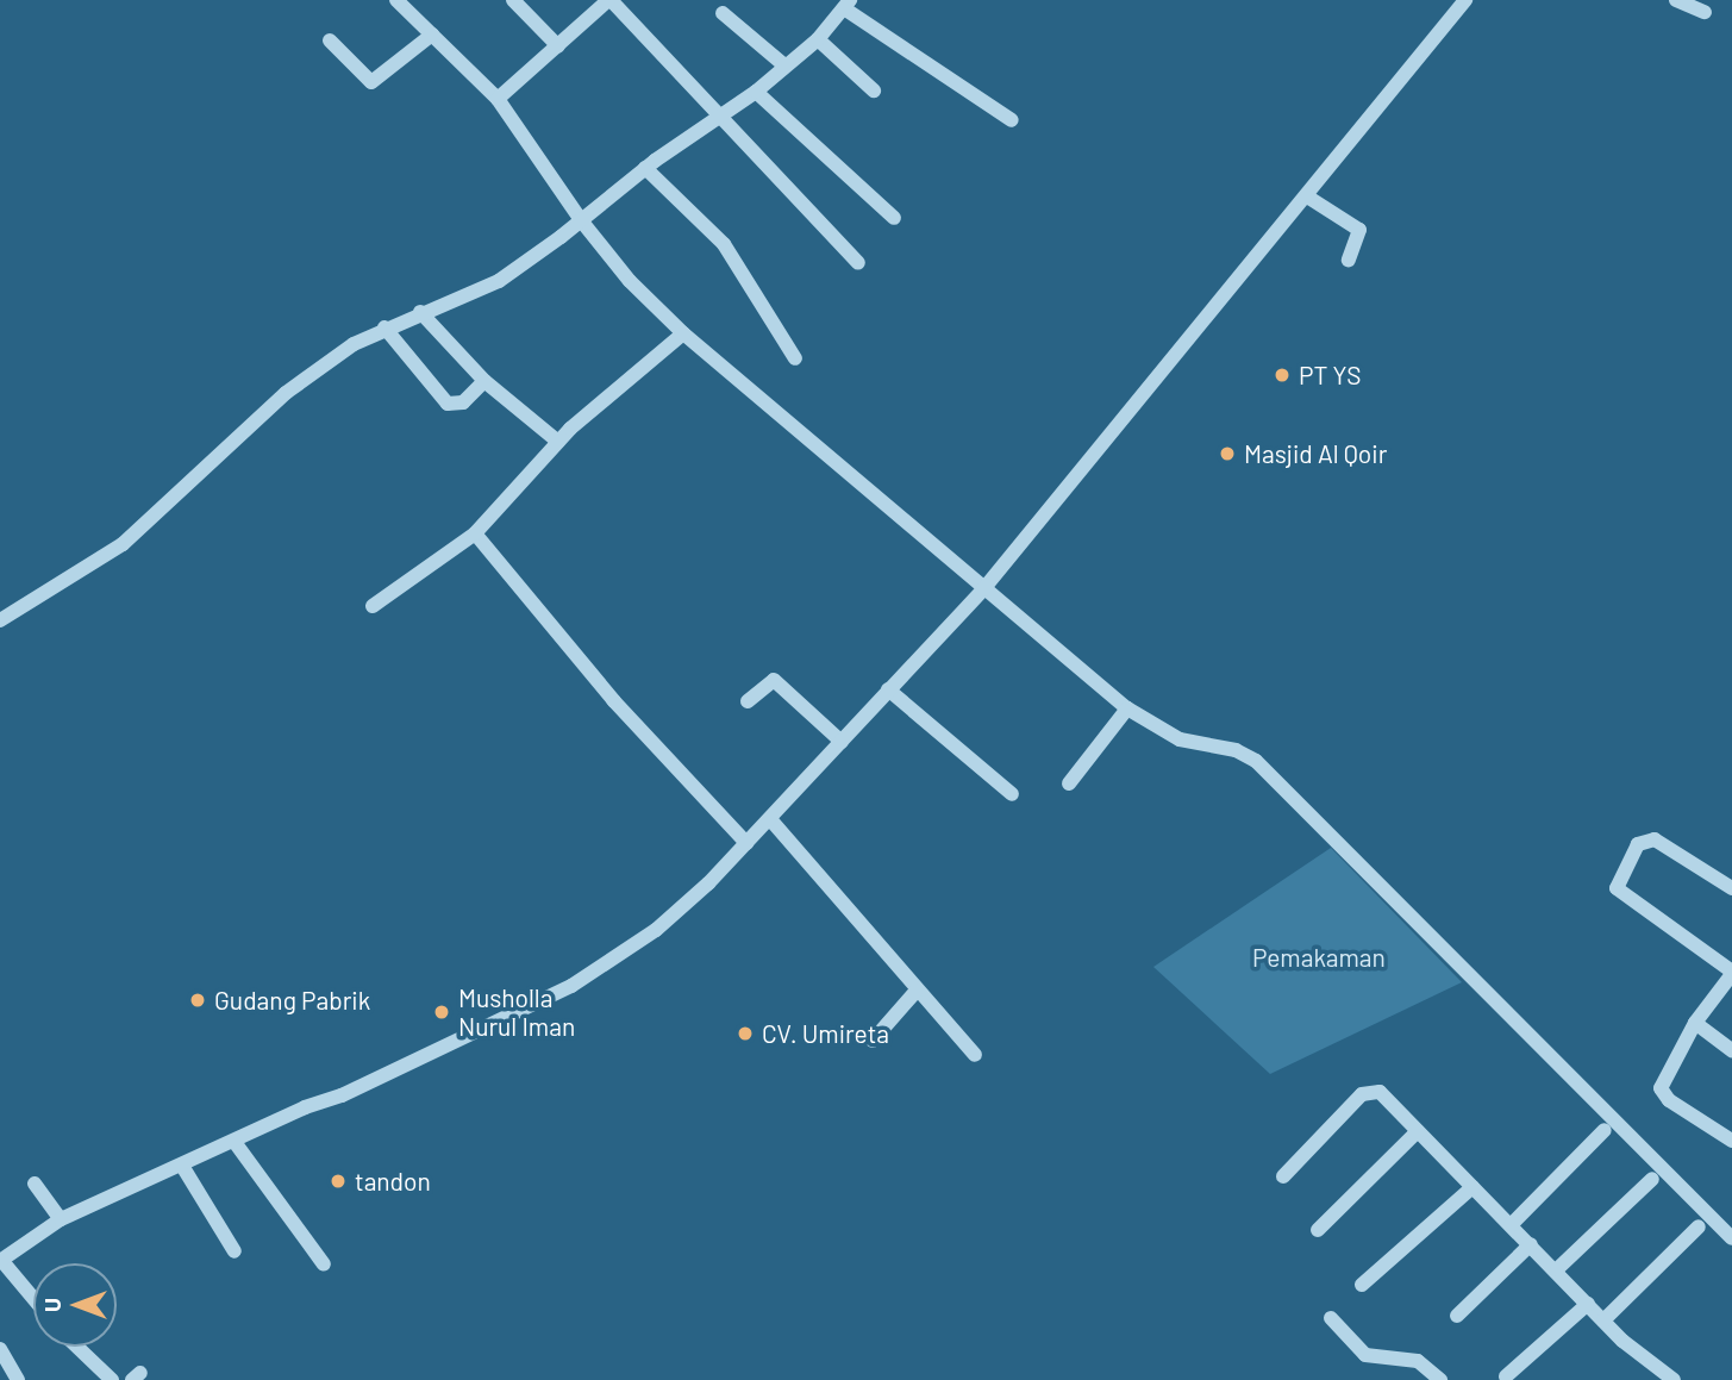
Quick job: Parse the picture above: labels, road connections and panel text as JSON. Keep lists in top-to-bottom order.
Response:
{
  "parks": ["Pemakaman"],
  "places": [
    "PT YS",
    "Masjid Al Qoir",
    "Gudang Pabrik",
    "Musholla Nurul Iman",
    "CV. Umireta",
    "tandon"
  ],
  "north": "left"
}
